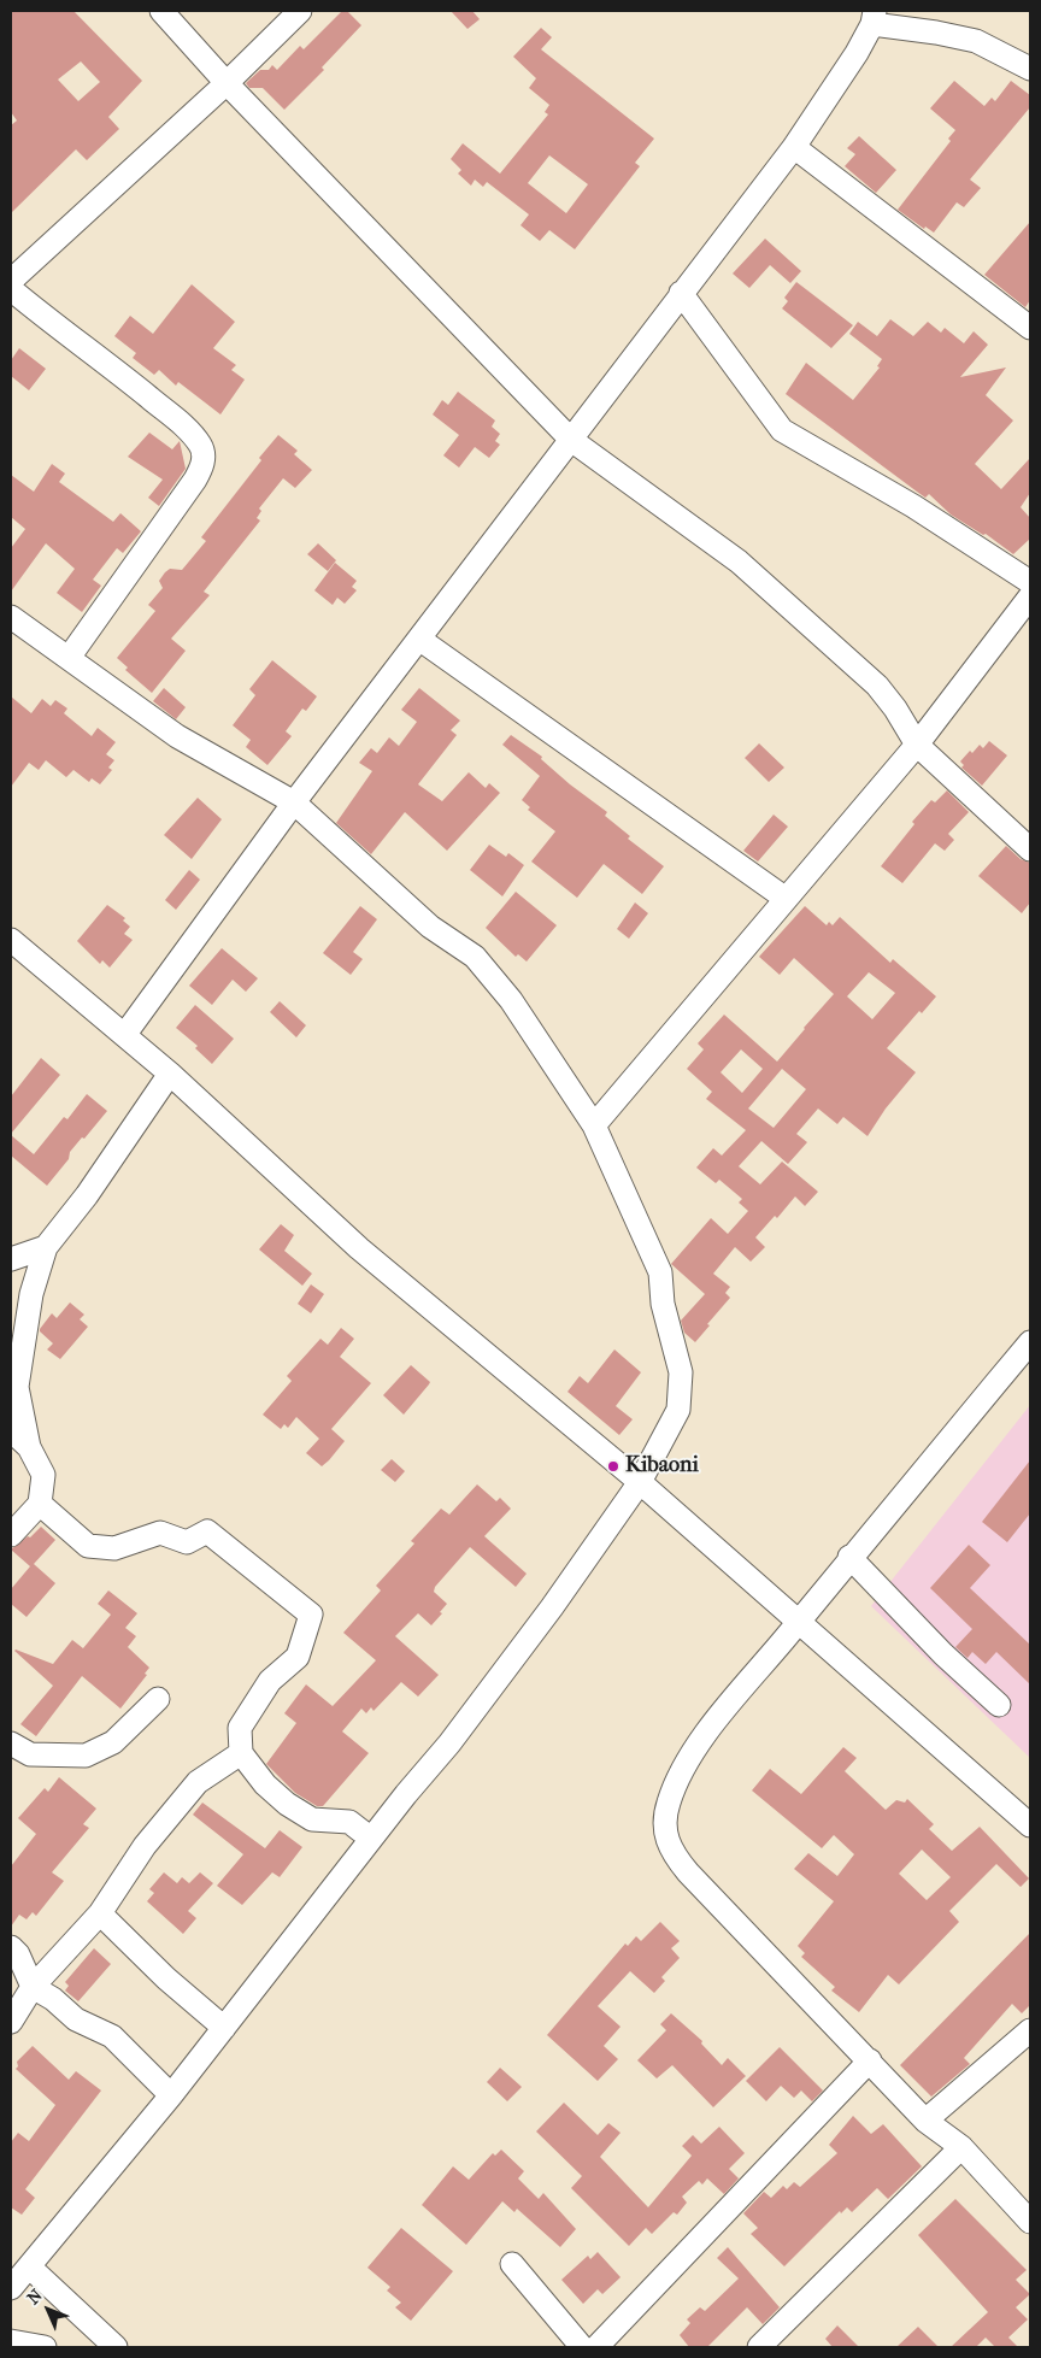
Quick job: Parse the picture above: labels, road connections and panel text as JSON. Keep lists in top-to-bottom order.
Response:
{
  "places": ["Kibaoni"],
  "north": "top left"
}
